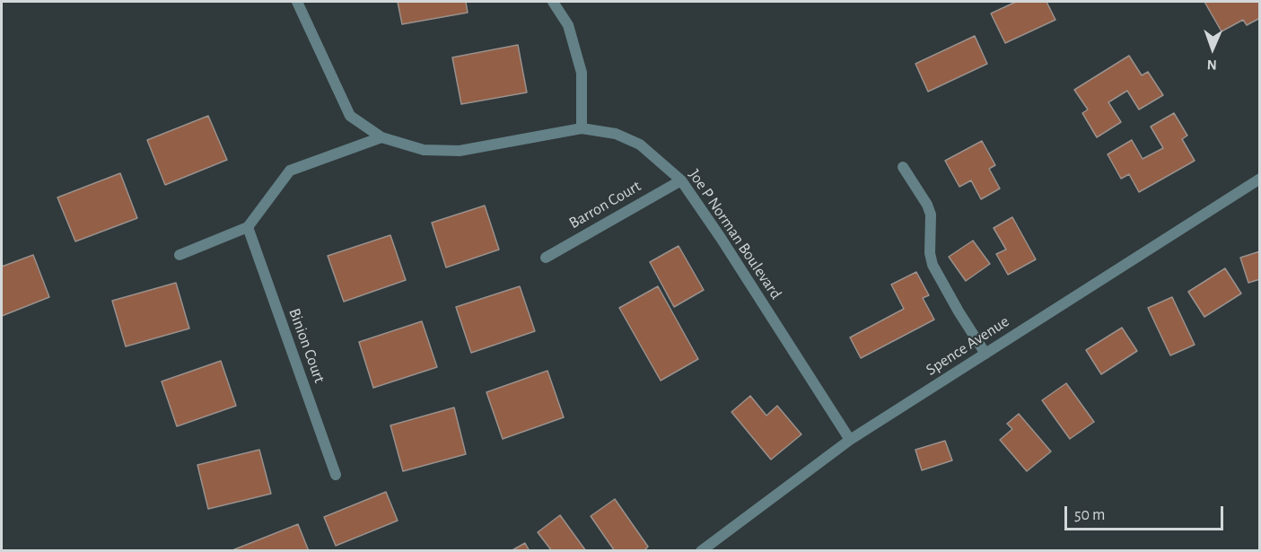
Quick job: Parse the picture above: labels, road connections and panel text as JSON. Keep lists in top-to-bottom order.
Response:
{
  "streets": {
    "street": [
      "Barron Court",
      "Joe P Norman Boulevard",
      "Binion Court",
      "Spence Avenue"
    ]
  },
  "crossings": [
    ["Barron Court", "Joe P Norman Boulevard"],
    ["Joe P Norman Boulevard", "Spence Avenue"]
  ],
  "scale_bar": "50 m",
  "north": "bottom"
}
